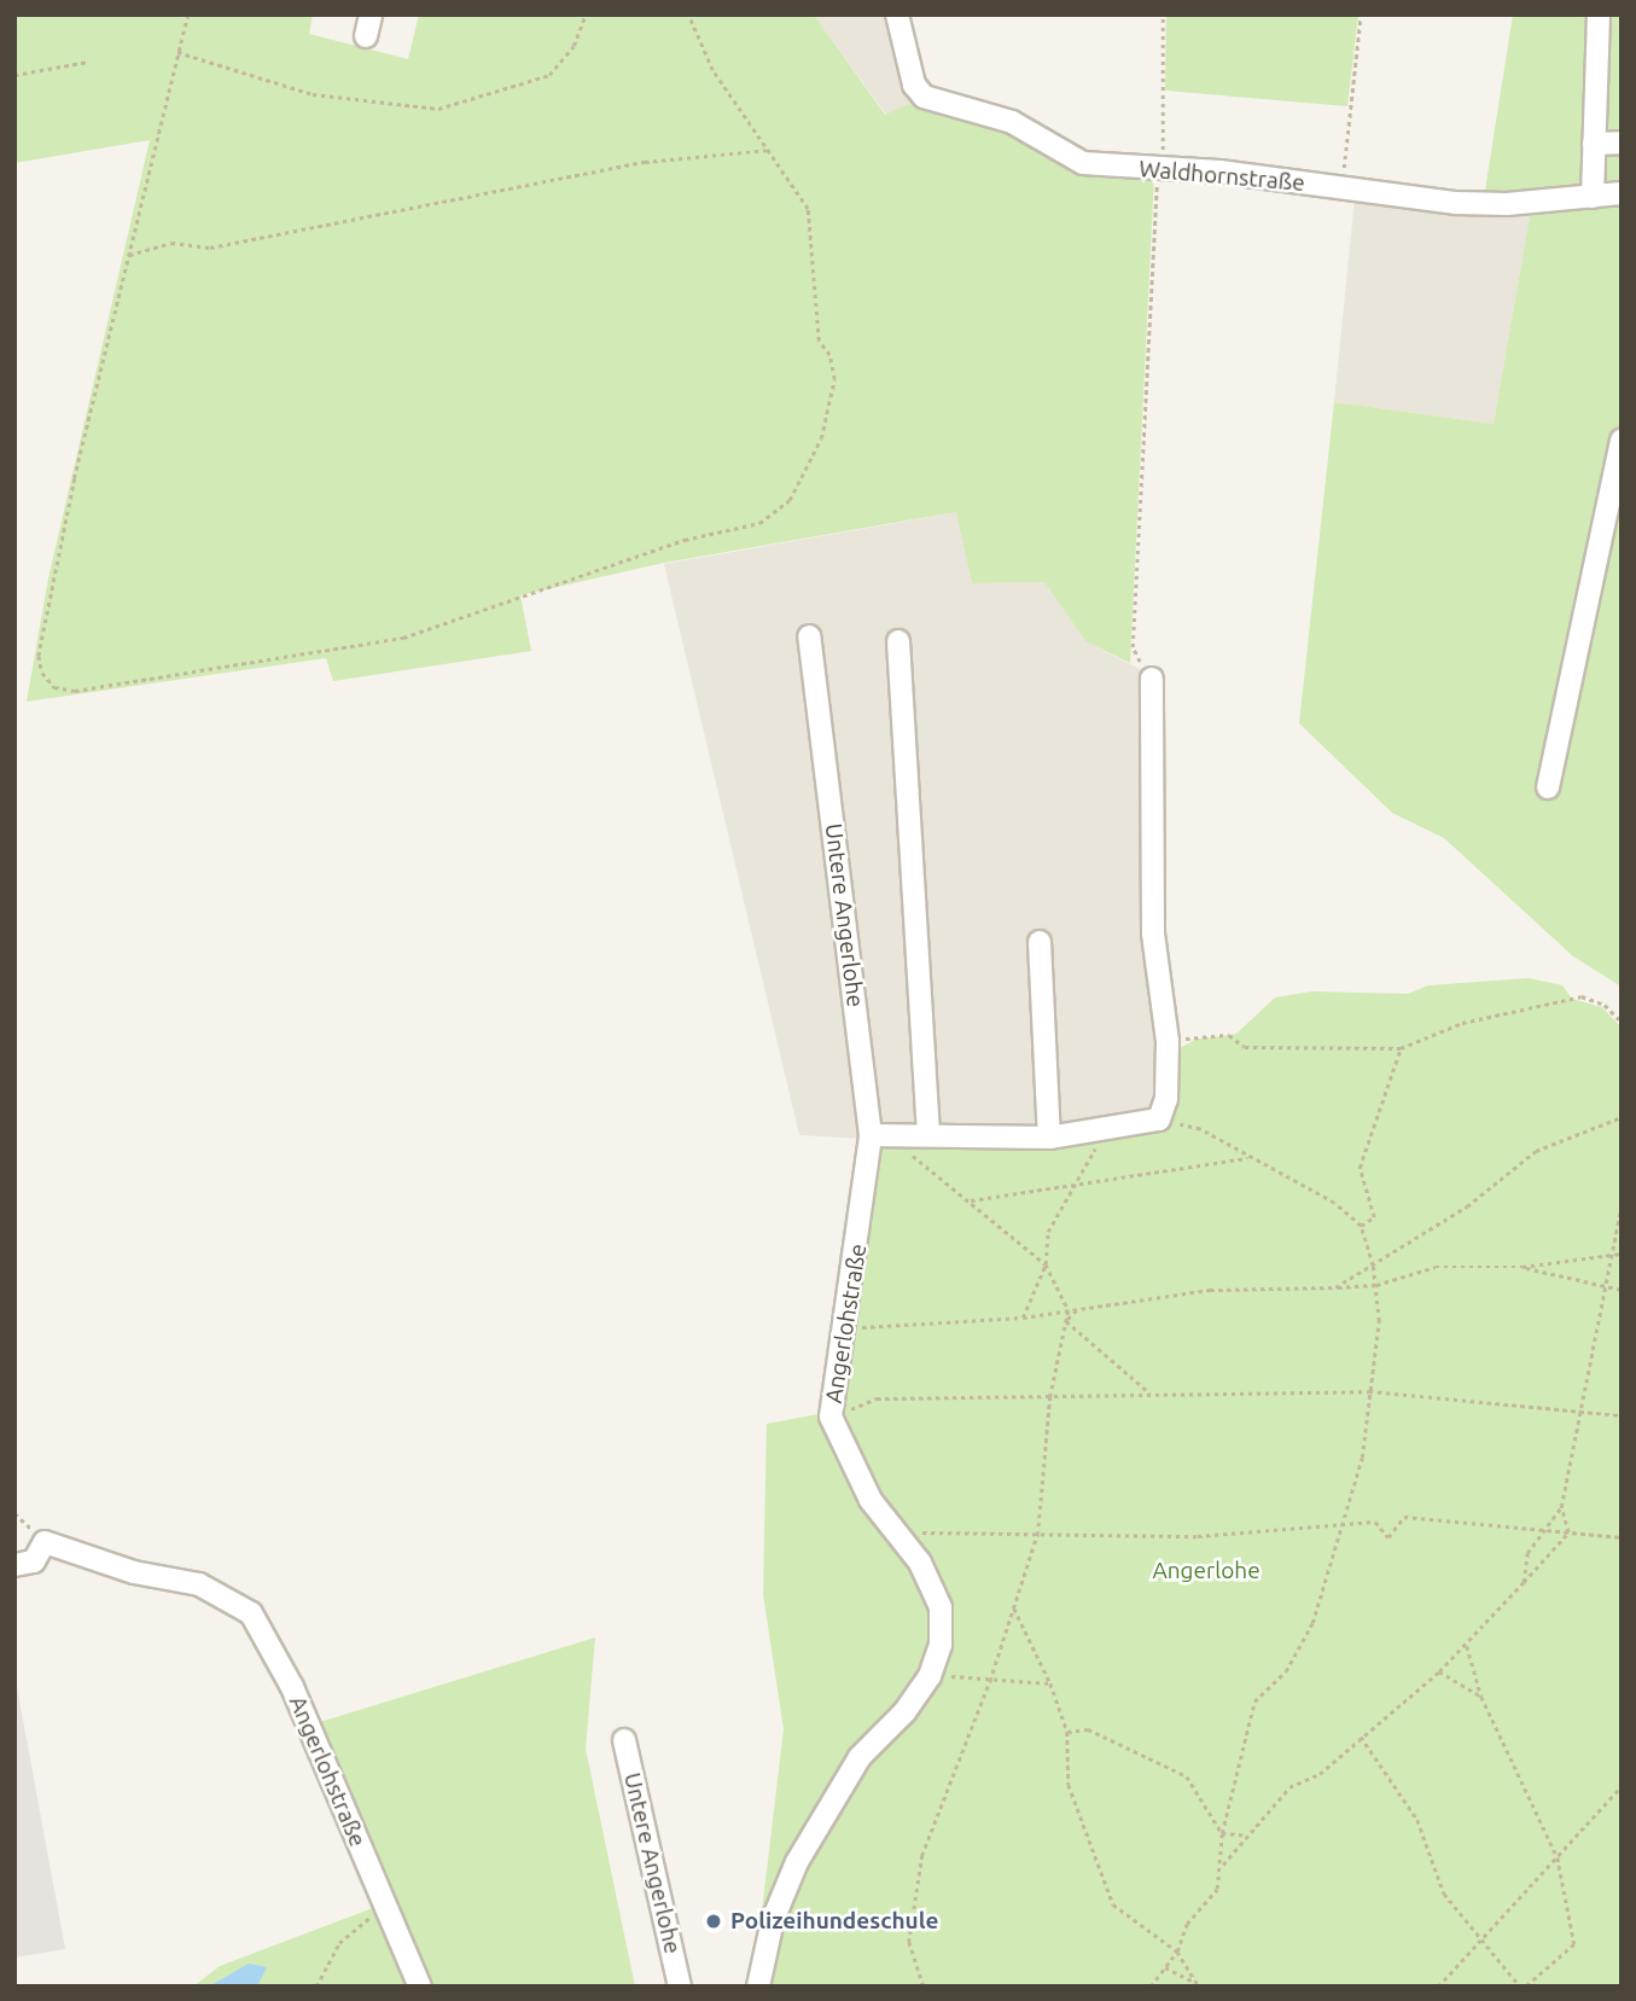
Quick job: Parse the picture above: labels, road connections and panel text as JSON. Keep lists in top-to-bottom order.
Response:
{
  "streets": {
    "street": ["Waldhornstraße", "Untere Angerlohe", "Angerlohstraße"]
  },
  "crossings": [
    ["Untere Angerlohe", "Angerlohstraße"]
  ],
  "parks": ["Angerlohe"],
  "places": ["Polizeihundeschule"]
}
